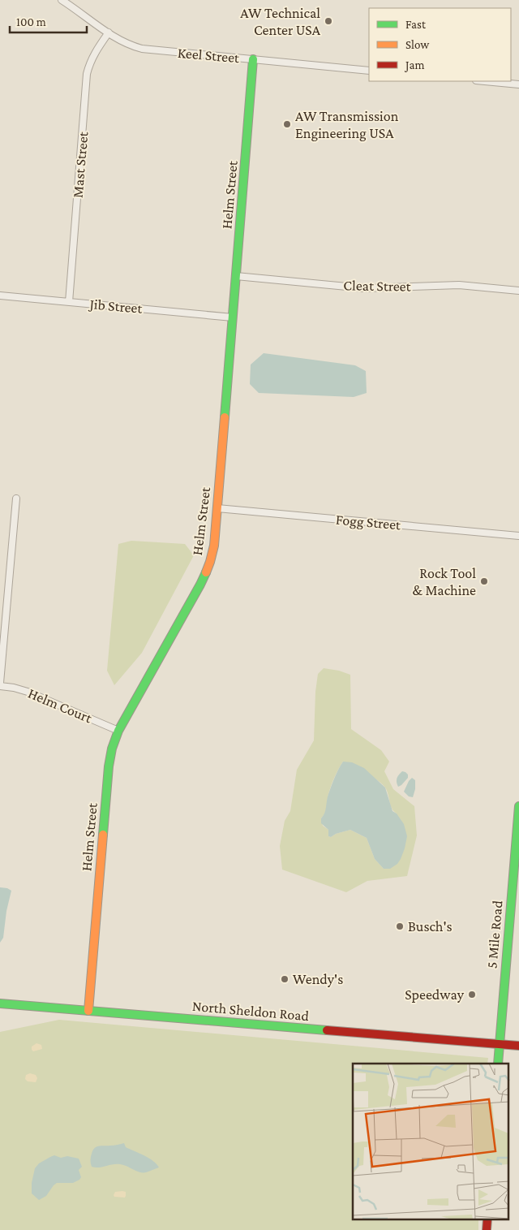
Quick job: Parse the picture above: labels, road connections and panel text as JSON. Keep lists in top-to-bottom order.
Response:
{
  "streets": {
    "street": [
      "Keel Street",
      "Mast Street",
      "Helm Street",
      "Cleat Street",
      "Jib Street",
      "Fogg Street",
      "Helm Court",
      "5 Mile Road",
      "North Sheldon Road"
    ]
  },
  "crossings": [
    ["Keel Street", "Mast Street"],
    ["Keel Street", "Helm Street"],
    ["Mast Street", "Jib Street"],
    ["Helm Street", "Cleat Street"],
    ["Helm Street", "Jib Street"],
    ["Helm Street", "Fogg Street"],
    ["Helm Street", "Helm Court"],
    ["Helm Street", "North Sheldon Road"],
    ["5 Mile Road", "North Sheldon Road"]
  ],
  "places": [
    "AW Technical Center USA",
    "AW Transmission Engineering USA",
    "Rock Tool & Machine",
    "Busch's",
    "Wendy's",
    "Speedway"
  ],
  "legend": ["Fast", "Slow", "Jam"],
  "scale_bar": "100 m"
}
